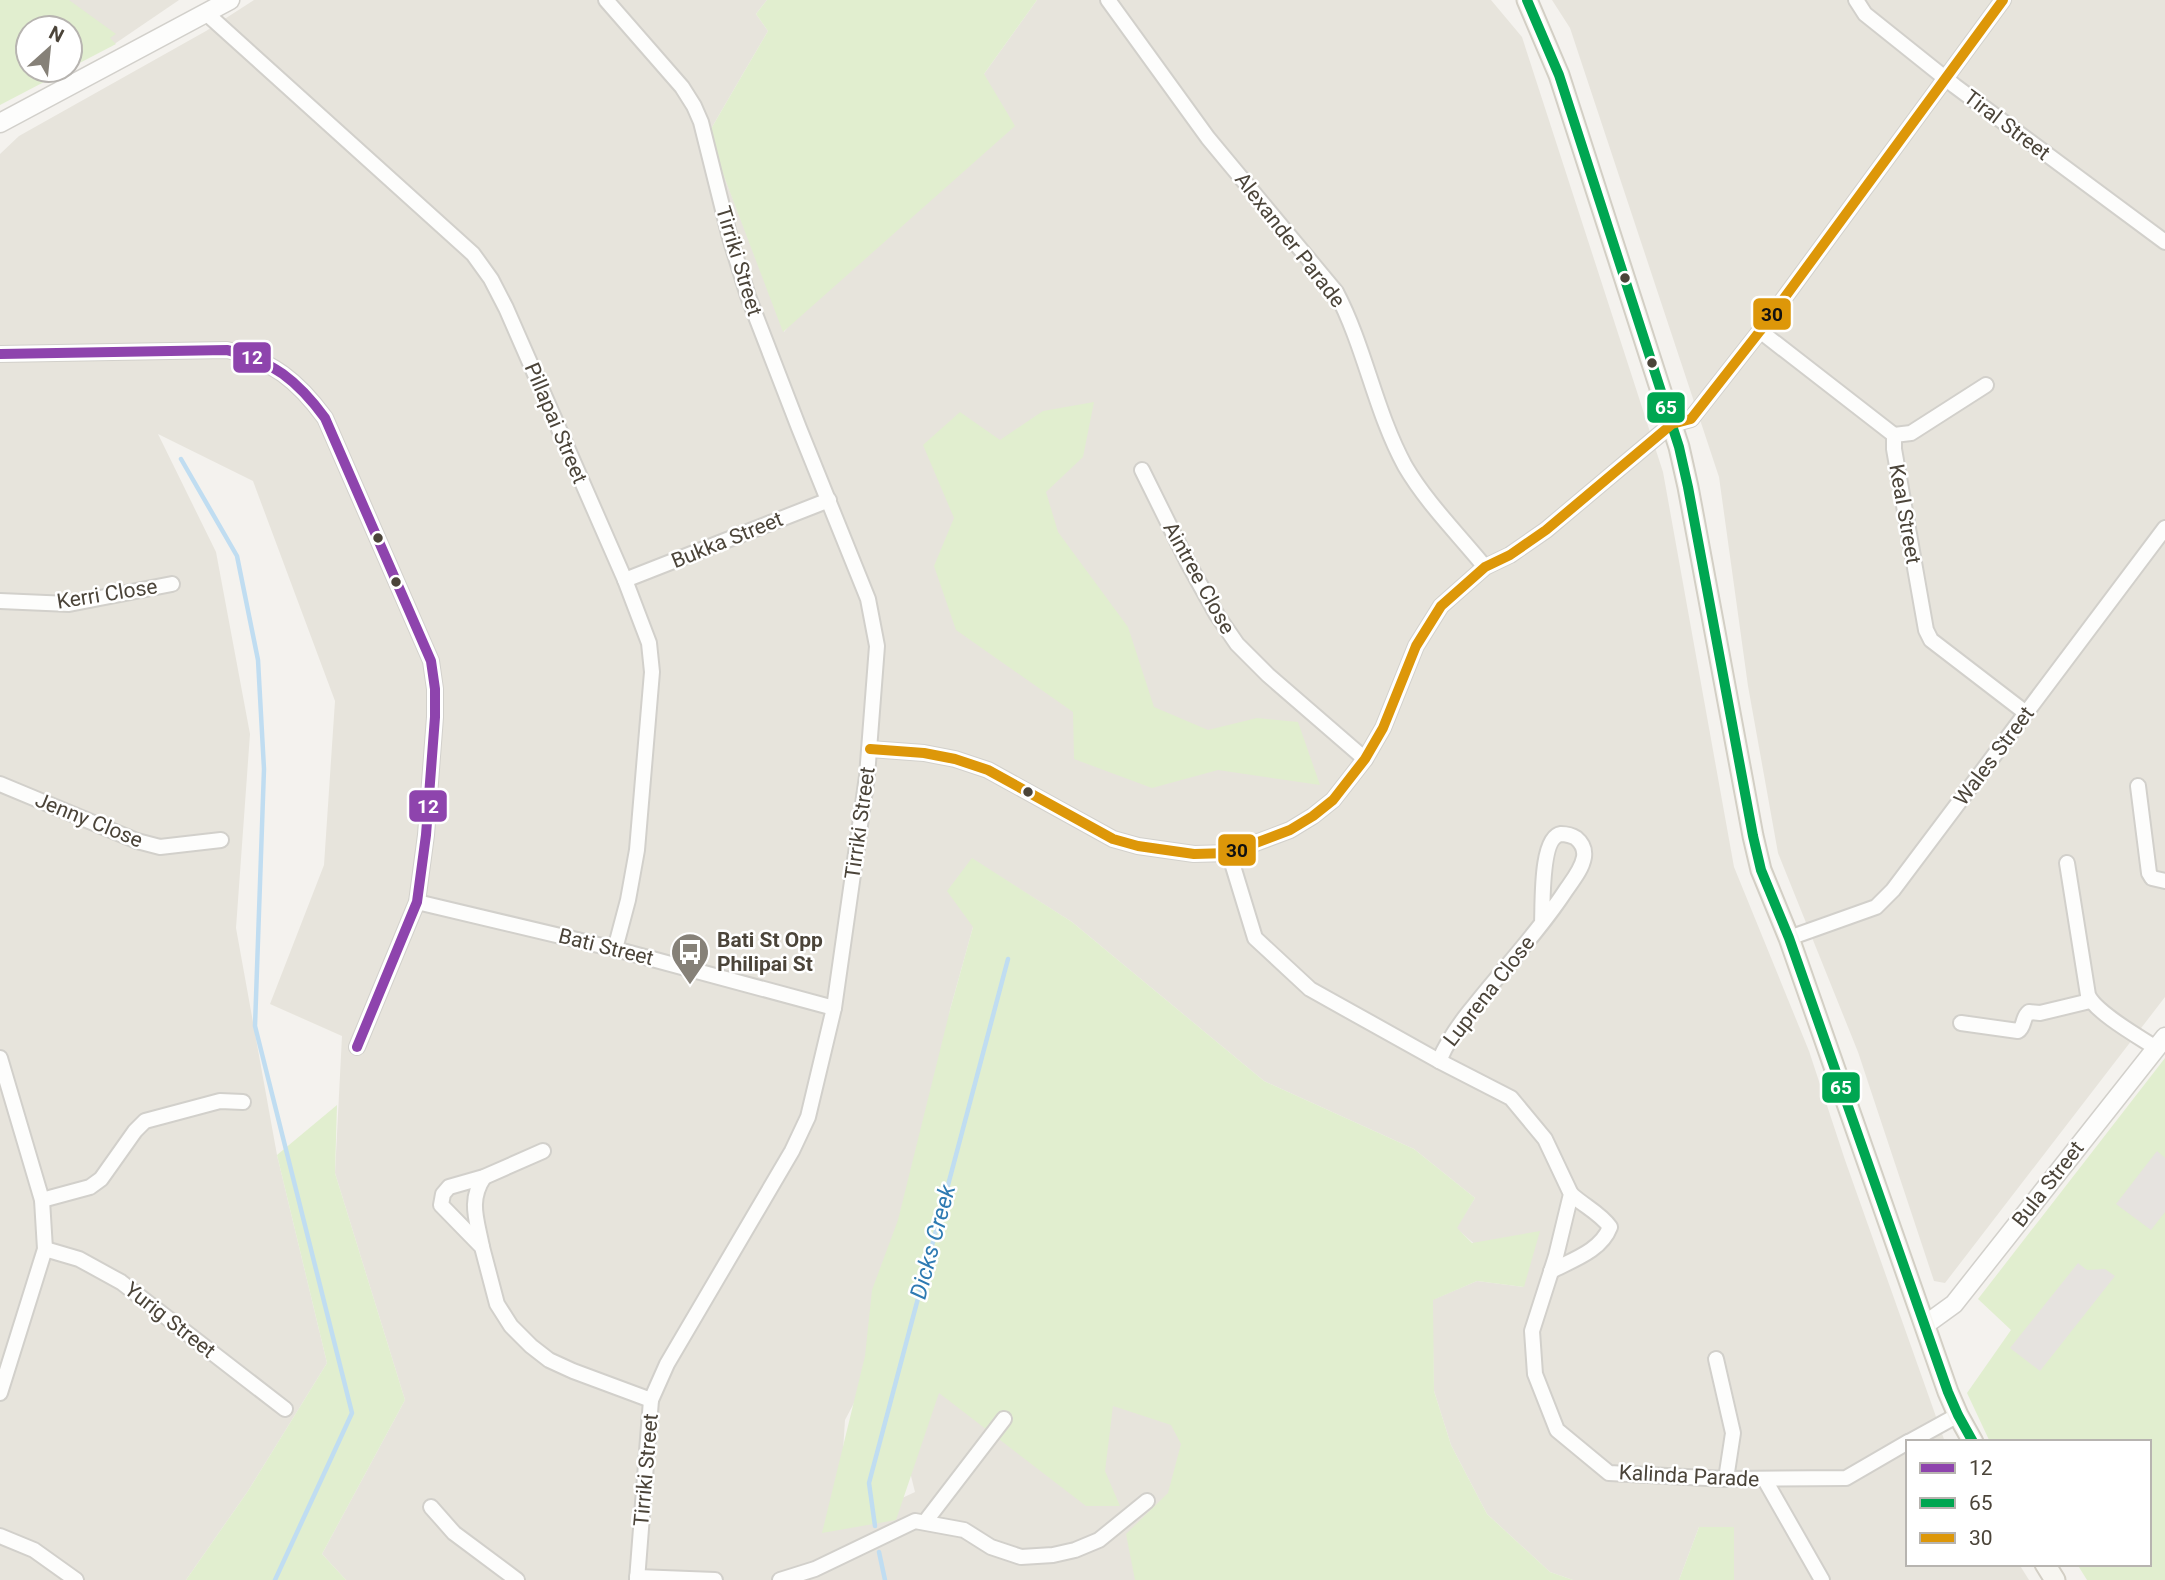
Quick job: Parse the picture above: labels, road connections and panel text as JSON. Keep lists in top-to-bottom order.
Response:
{
  "streets": {
    "street": [
      "Tiral Street",
      "Alexander Parade",
      "Tirriki Street",
      "Pillapai Street",
      "Keal Street",
      "Bukka Street",
      "Aintree Close",
      "Kerri Close",
      "Wales Street",
      "Jenny Close",
      "Bati Street",
      "Luprena Close",
      "Bula Street",
      "Yurig Street",
      "Kalinda Parade"
    ]
  },
  "crossings": [
    ["Tirriki Street", "Bukka Street"],
    ["Tirriki Street", "Bati Street"],
    ["Pillapai Street", "Bukka Street"],
    ["Pillapai Street", "Bati Street"],
    ["Keal Street", "Wales Street"]
  ],
  "water": ["Dicks Creek"],
  "places": {
    "bus stop": ["Bati St Opp Philipai St"]
  },
  "lines": ["transit line 65", "transit line 30", "transit line 12"],
  "legend": ["12", "65", "30"],
  "north": "top right"
}
